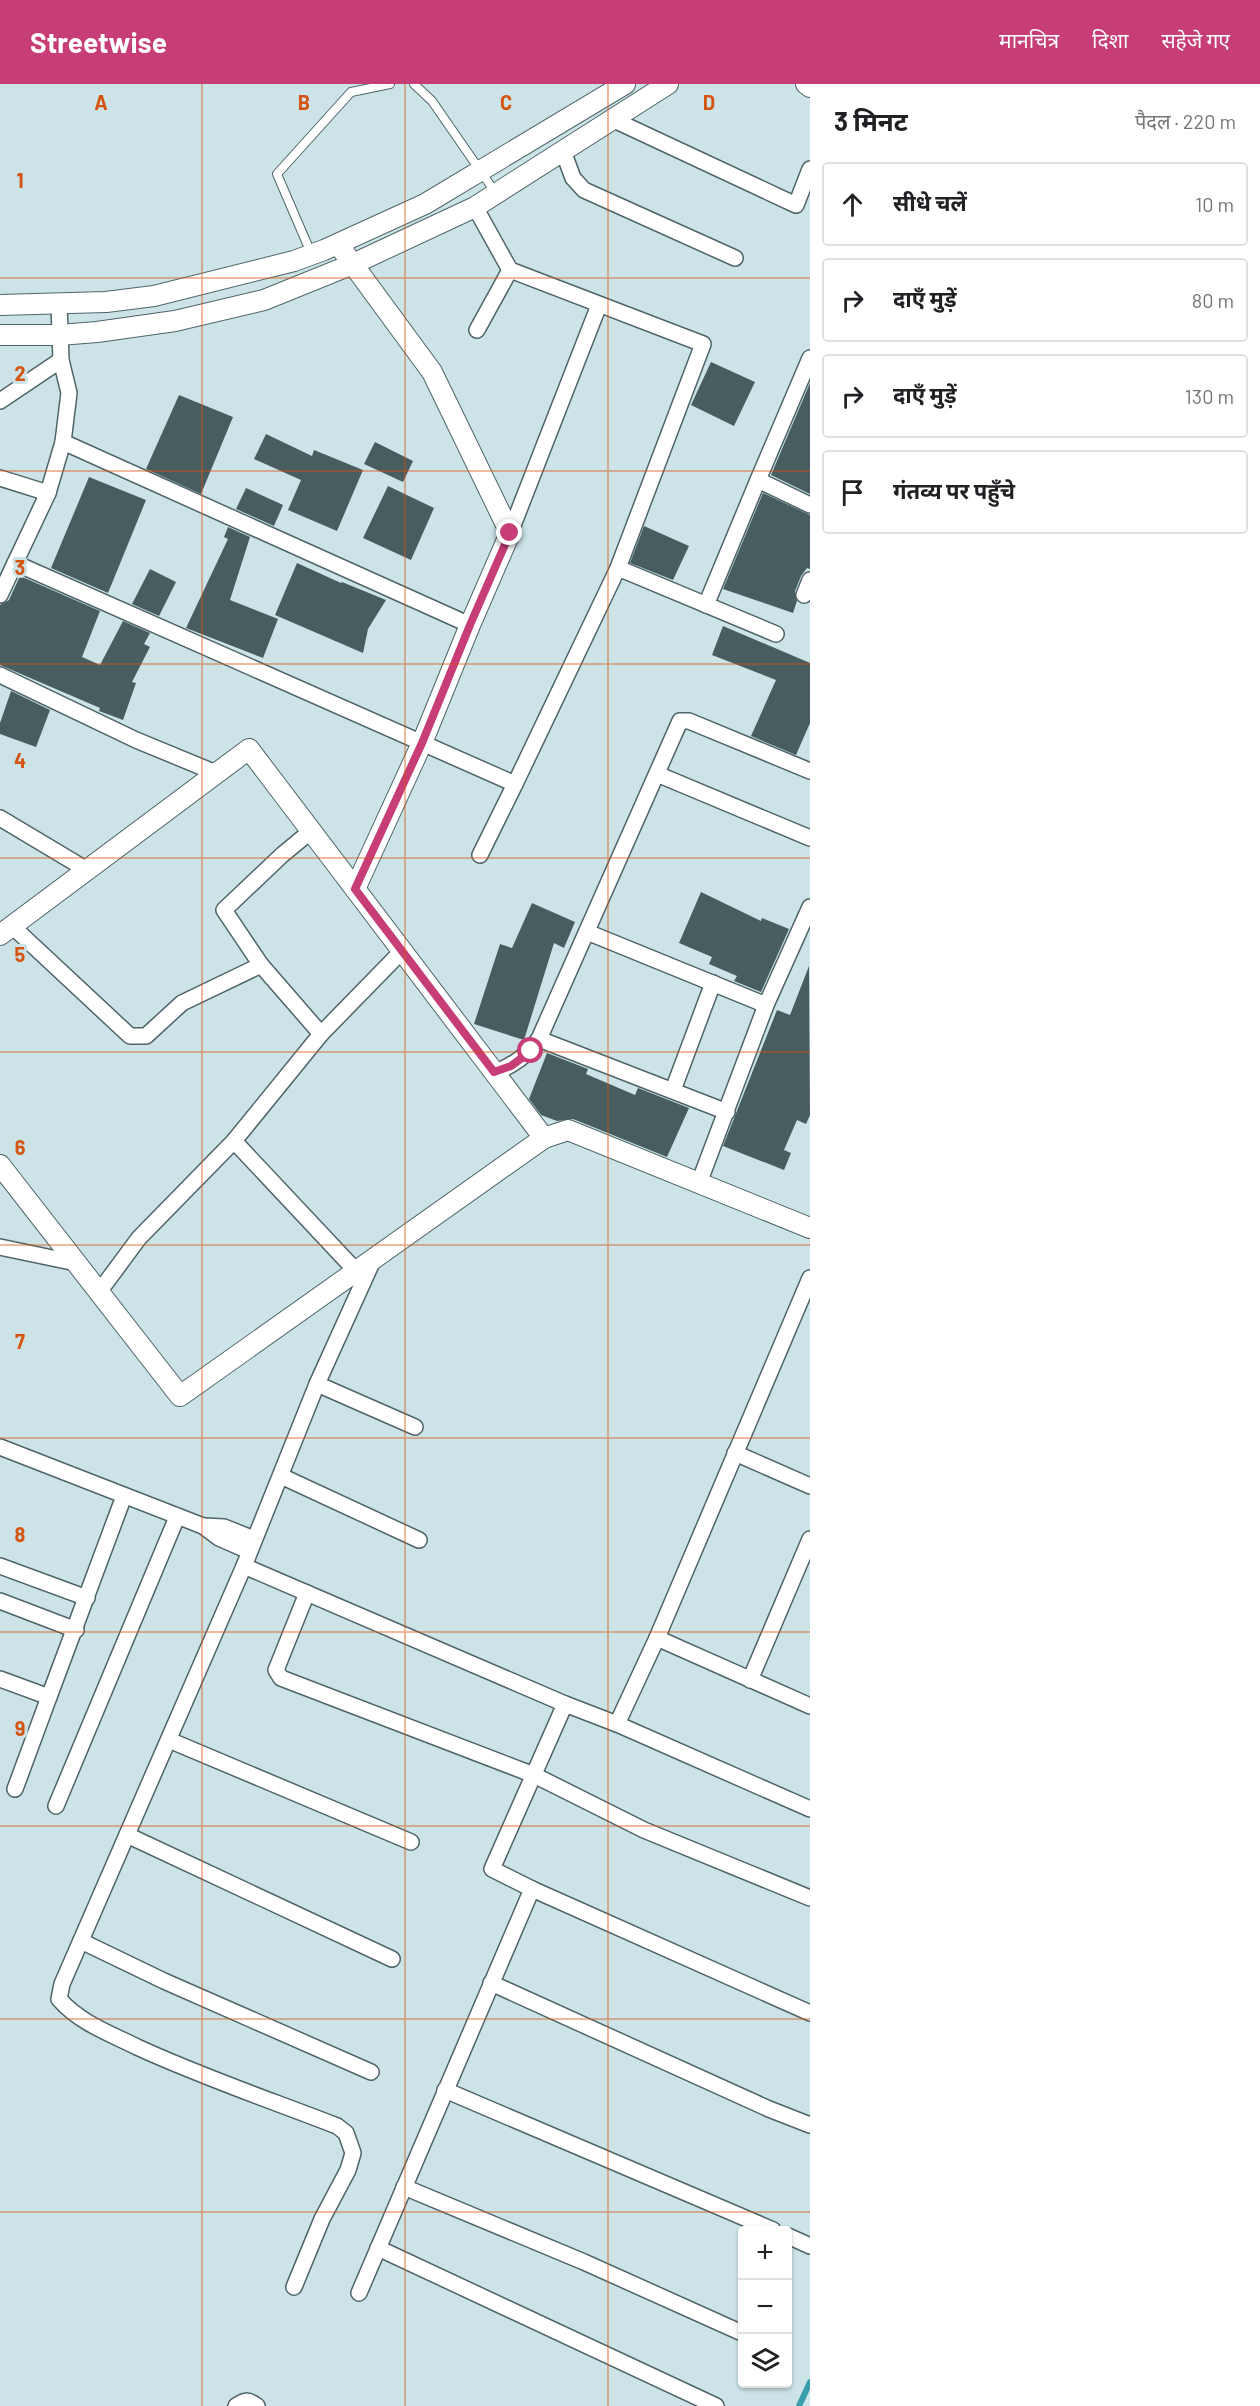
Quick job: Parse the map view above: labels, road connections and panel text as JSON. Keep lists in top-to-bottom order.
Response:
{
  "page": {
    "header": "Streetwise",
    "nav": ["मानचित्र", "दिशा", "सहेजे गए"],
    "heading": ["3 मिनट", "पैदल · 220 m"],
    "list": [
      ["सीधे चलें", "10 m"],
      ["दाएँ मुड़ें", "80 m"],
      ["दाएँ मुड़ें", "130 m"],
      "गंतव्य पर पहुँचे"
    ],
    "map_buttons": ["+", "−"]
  },
  "grid": {
    "columns": [
      "A",
      "B",
      "C",
      "D"
    ],
    "rows": [
      "1",
      "2",
      "3",
      "4",
      "5",
      "6",
      "7",
      "8",
      "9"
    ]
  }
}
